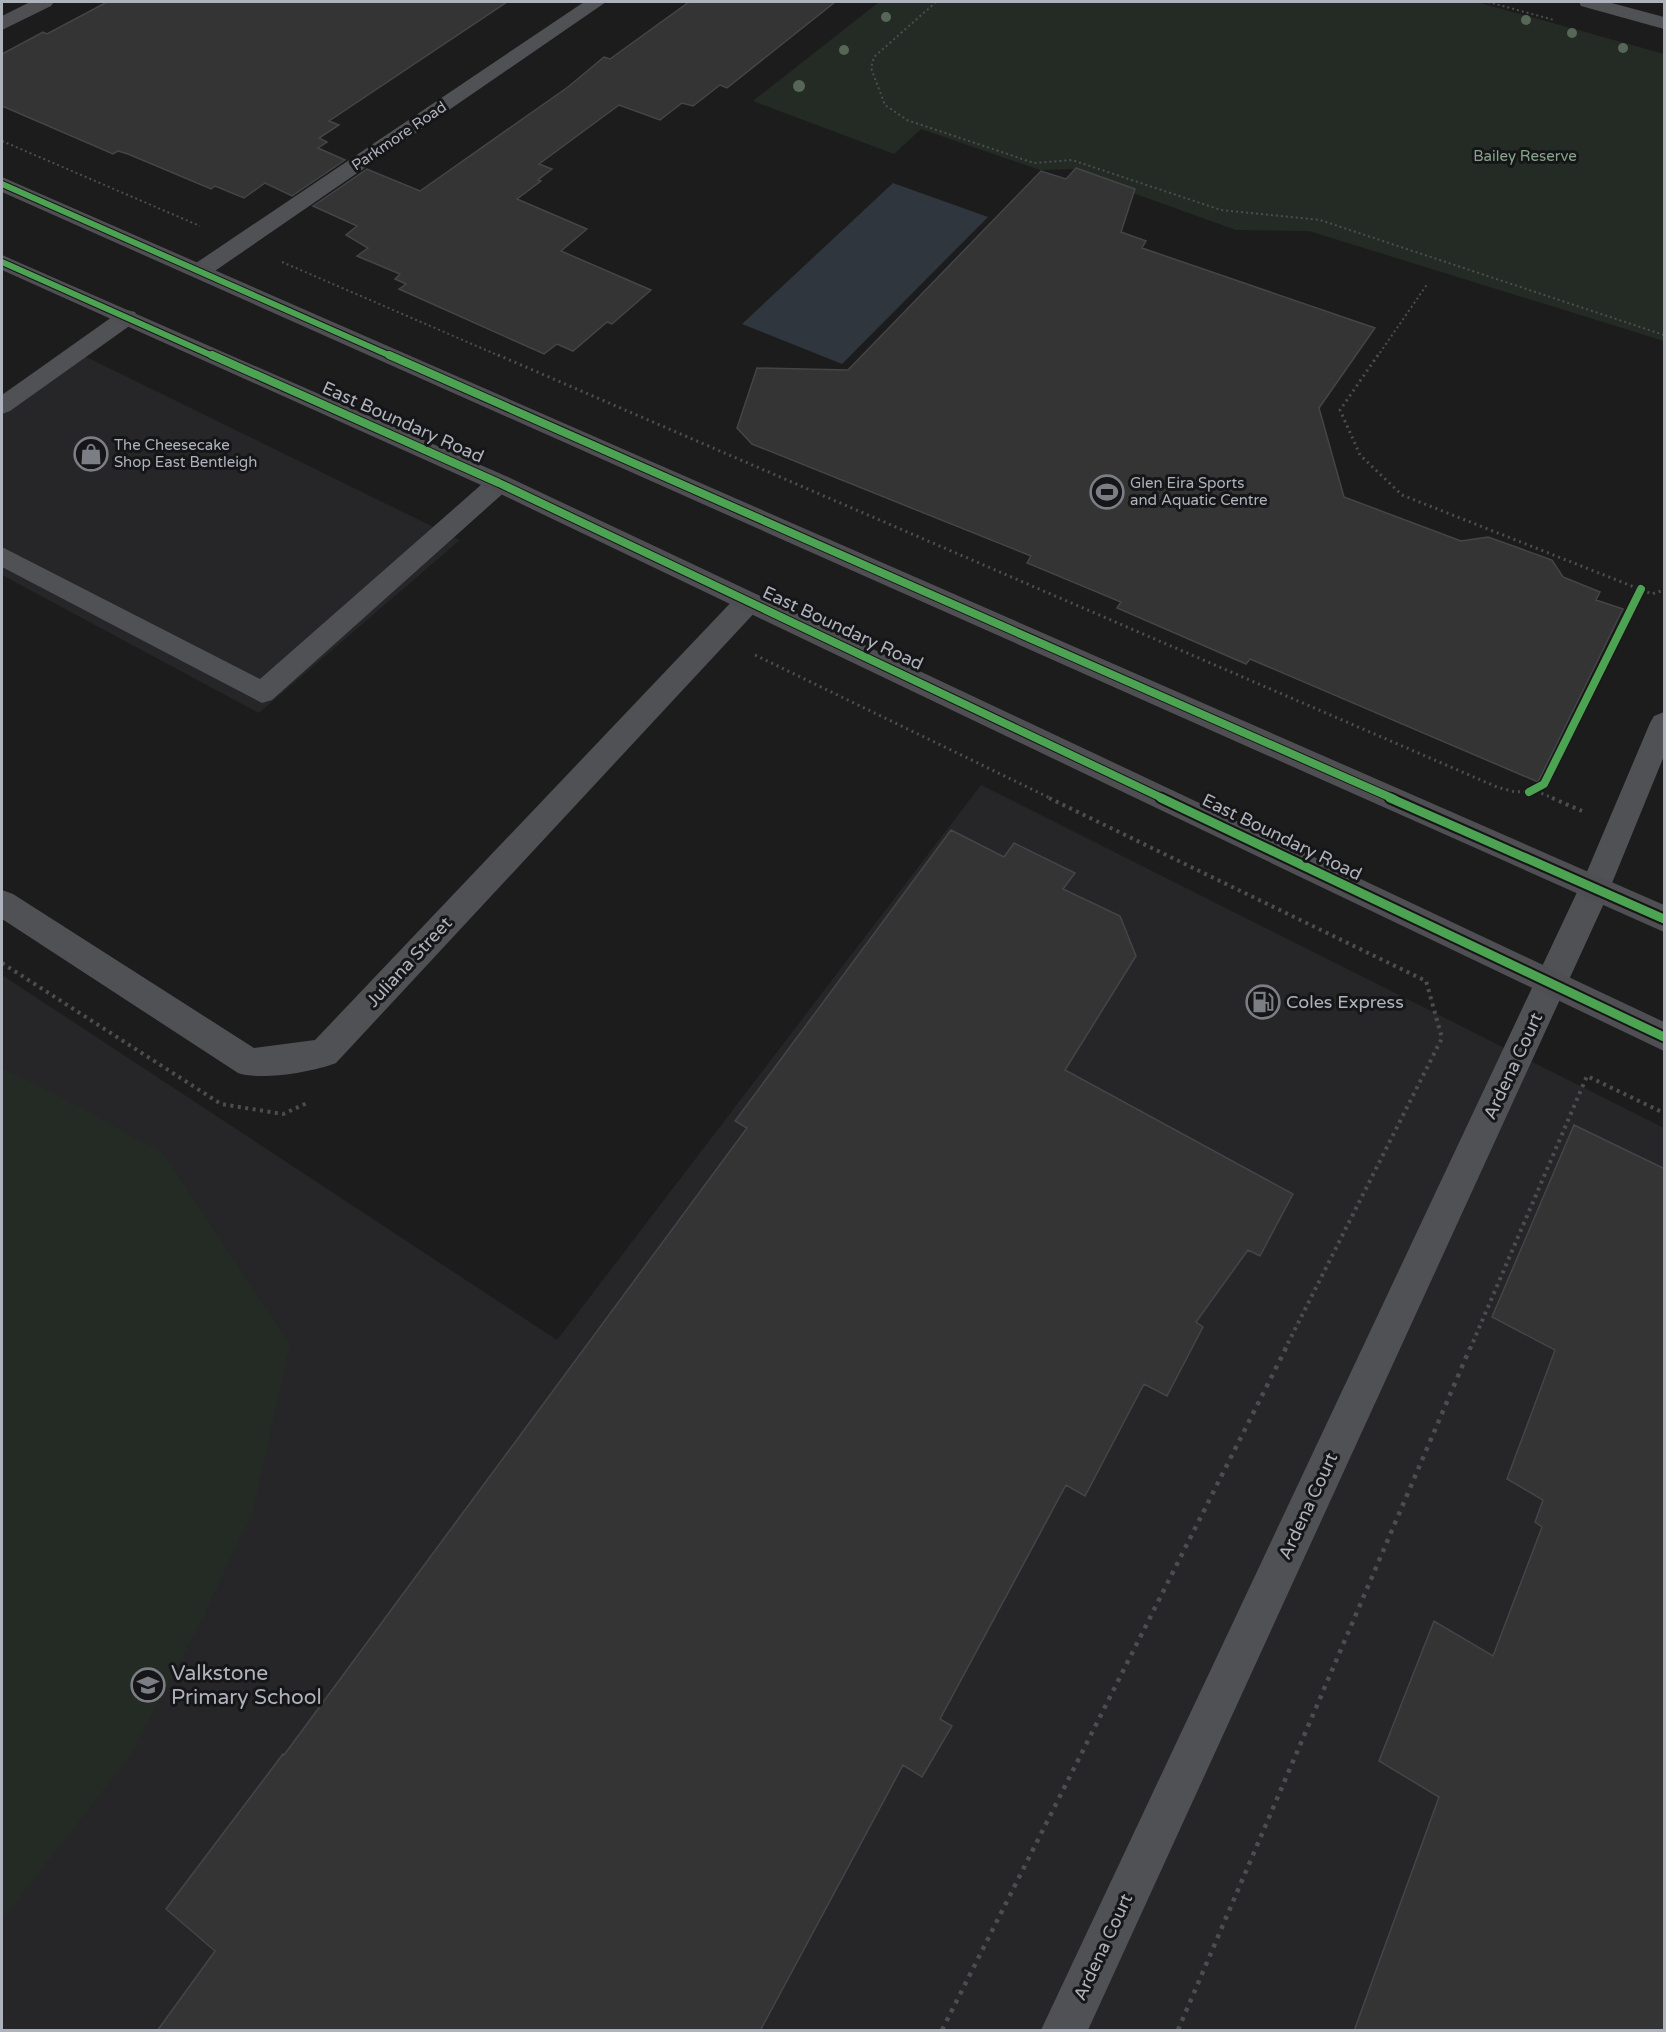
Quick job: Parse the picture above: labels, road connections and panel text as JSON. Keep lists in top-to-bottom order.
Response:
{
  "streets": {
    "main road": ["East Boundary Road"],
    "street": ["Parkmore Road", "Juliana Street", "Ardena Court"]
  },
  "crossings": [
    ["East Boundary Road", "Juliana Street"],
    ["East Boundary Road", "Ardena Court"]
  ],
  "parks": ["Bailey Reserve"],
  "places": {
    "shop": ["The Cheesecake Shop East Bentleigh"],
    "sports": ["Glen Eira Sports and Aquatic Centre"],
    "fuel station": ["Coles Express"],
    "school or university": ["Valkstone Primary School"]
  }
}
